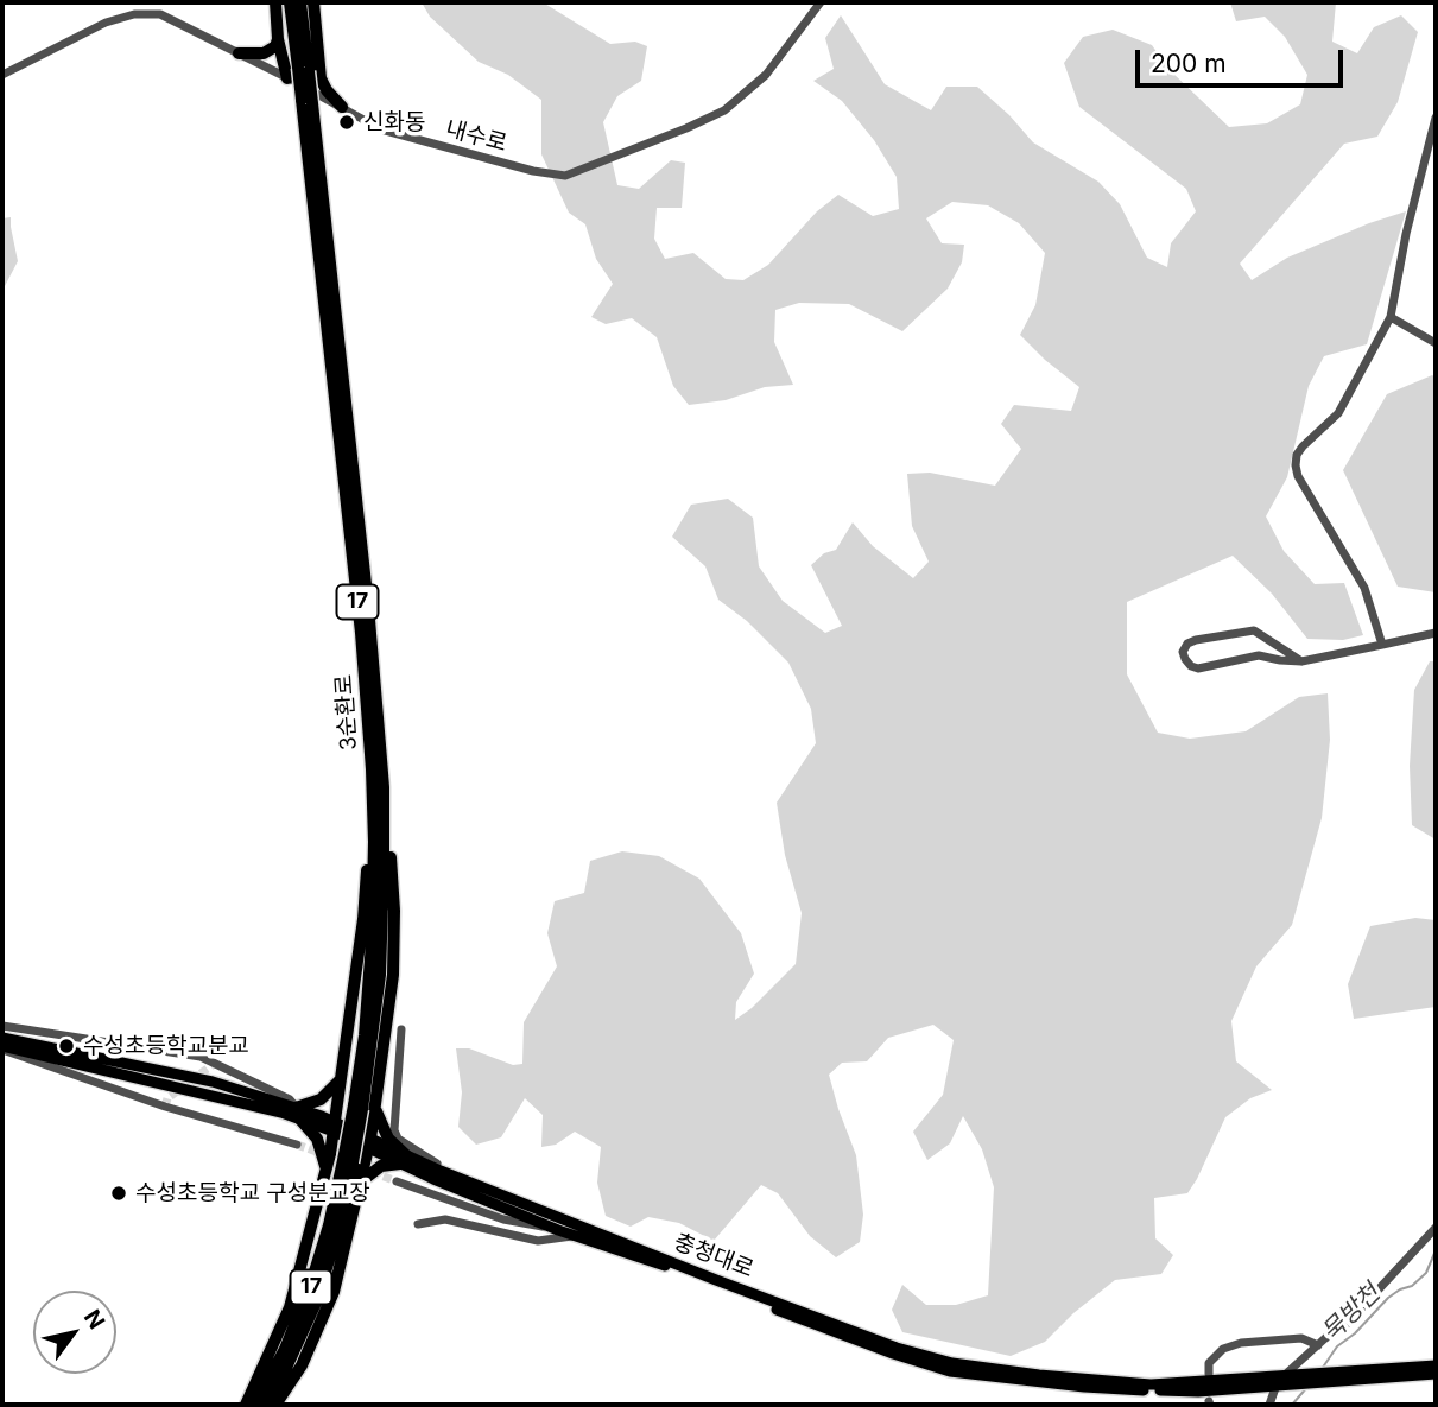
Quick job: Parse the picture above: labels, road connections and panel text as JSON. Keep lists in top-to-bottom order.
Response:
{
  "streets": {
    "highway": ["17", "3순환로"],
    "main road": ["충청대로"],
    "street": ["내수로"]
  },
  "crossings": [
    ["내수로", "3순환로"]
  ],
  "water": ["묵방천"],
  "places": ["신화동", "수성초등학교분교", "수성초등학교 구성분교장"],
  "scale_bar": "200 m",
  "north": "top right"
}
